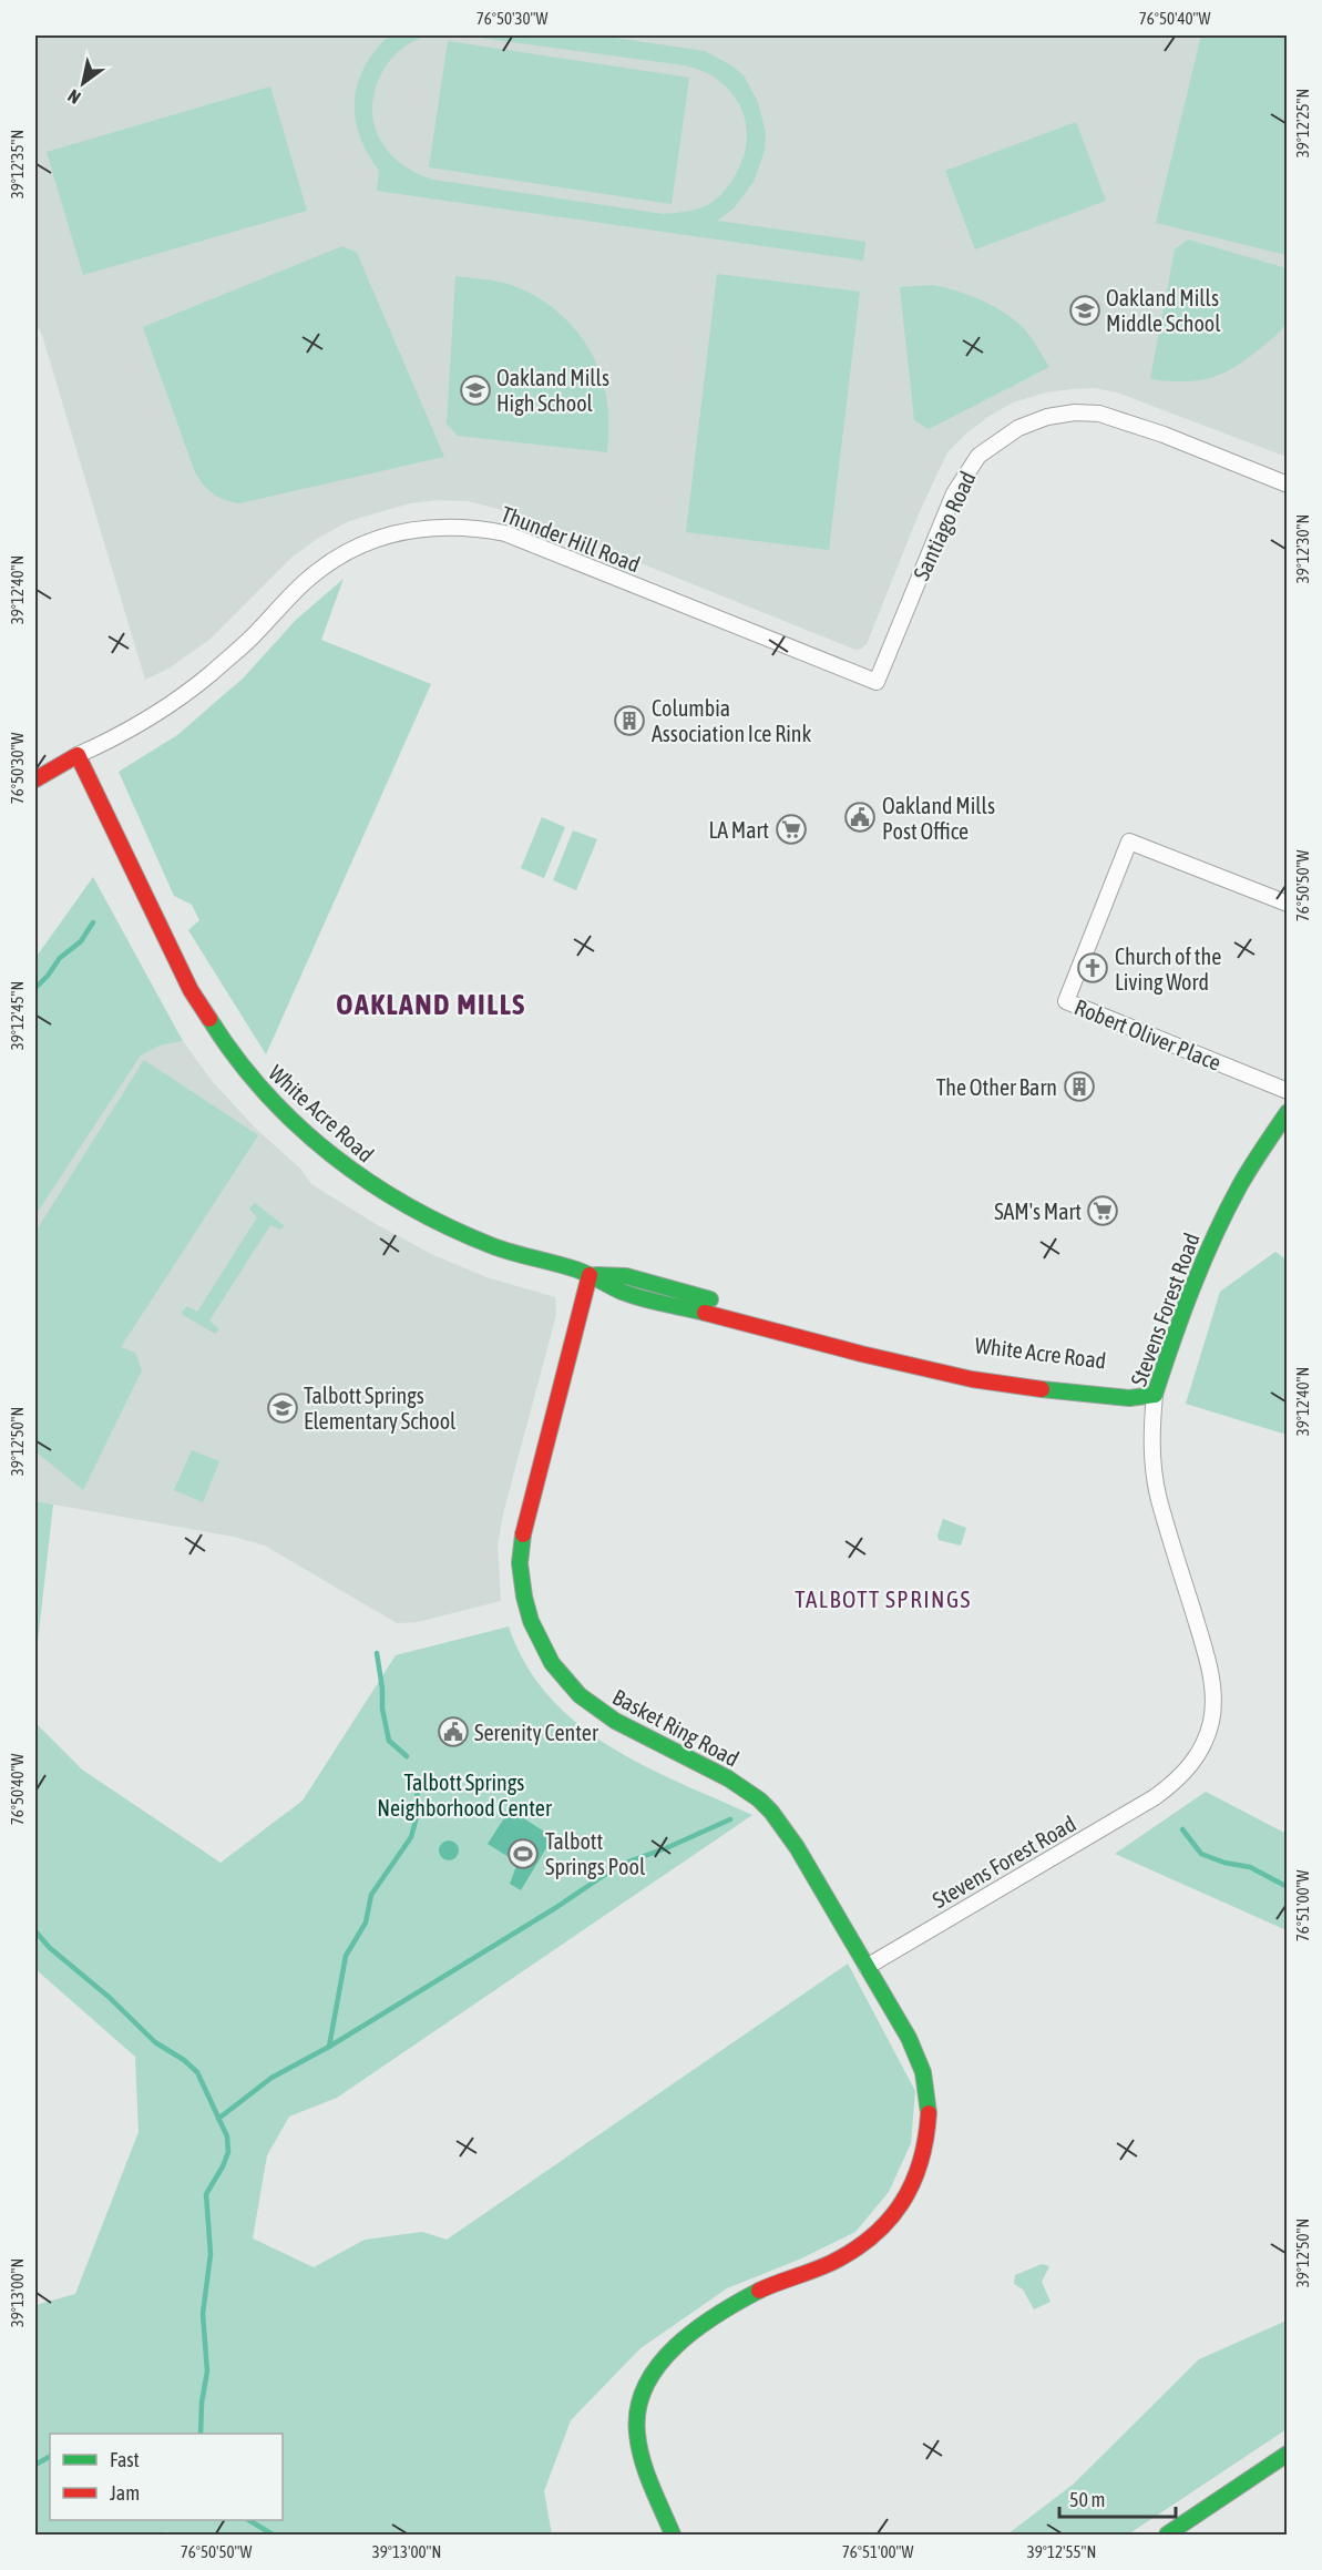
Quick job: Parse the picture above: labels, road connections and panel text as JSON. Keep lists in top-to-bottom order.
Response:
{
  "streets": {
    "main road": [
      "Thunder Hill Road",
      "White Acre Road",
      "Stevens Forest Road",
      "Basket Ring Road"
    ],
    "street": ["Santiago Road", "Robert Oliver Place"]
  },
  "crossings": [
    ["Santiago Road", "Thunder Hill Road"],
    ["Thunder Hill Road", "White Acre Road"],
    ["White Acre Road", "Stevens Forest Road"],
    ["White Acre Road", "Basket Ring Road"],
    ["Stevens Forest Road", "Basket Ring Road"]
  ],
  "districts": ["OAKLAND MILLS", "TALBOTT SPRINGS"],
  "parks": ["Talbott Springs Neighborhood Center"],
  "places": {
    "school or university": ["Oakland Mills Middle School", "Oakland Mills High School", "Talbott Springs Elementary School"],
    "building": ["Columbia Association Ice Rink", "The Other Barn"],
    "public building": ["Oakland Mills Post Office", "Serenity Center"],
    "supermarket": ["LA Mart", "SAM's Mart"],
    "church": ["Church of the Living Word"],
    "sports": ["Talbott Springs Pool"]
  },
  "legend": ["Fast", "Jam"],
  "scale_bar": "50 m",
  "north": "bottom left",
  "coordinates": [
    "76°50'30\"W",
    "76°50'40\"W",
    "39°12'25\"N",
    "39°12'35\"N",
    "39°12'30\"N",
    "39°12'40\"N",
    "76°50'50\"W",
    "39°12'45\"N",
    "39°12'50\"N",
    "76°51'00\"W",
    "39°13'00\"N",
    "39°12'55\"N"
  ]
}
